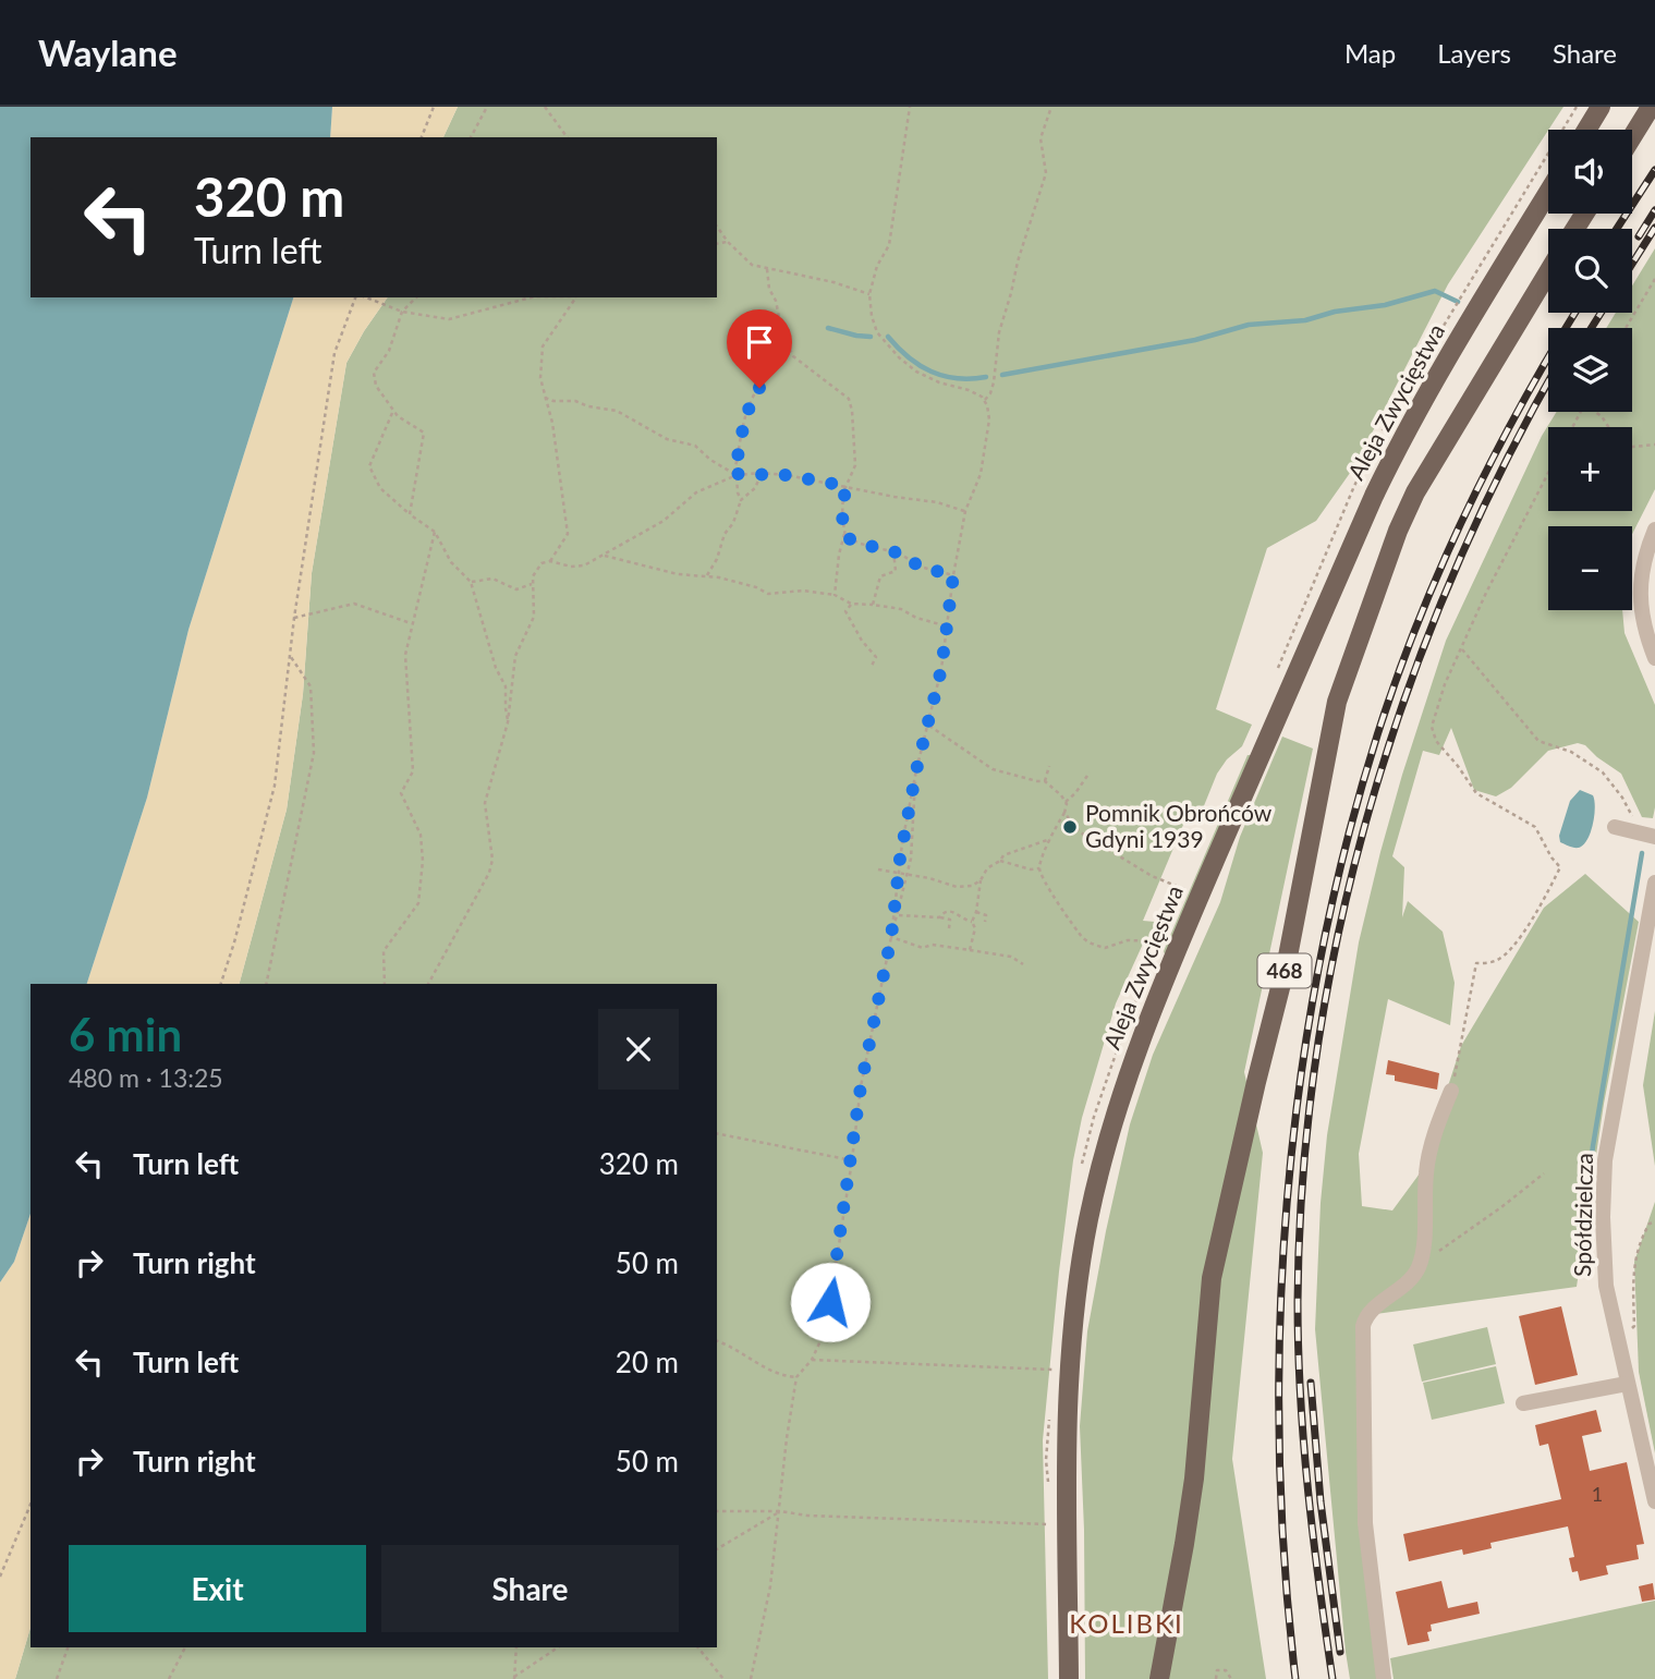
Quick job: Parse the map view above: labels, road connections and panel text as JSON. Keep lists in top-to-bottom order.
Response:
{
  "streets": {
    "main road": ["Aleja Zwycięstwa", "468"],
    "street": ["Spółdzielcza"]
  },
  "districts": ["KOLIBKI"],
  "places": ["Pomnik Obrońców Gdyni 1939"],
  "house_numbers": ["1"],
  "page": {
    "header": "Waylane",
    "nav": ["Map", "Layers", "Share"],
    "map_buttons": ["+", "−"],
    "turn": ["320 m", "Turn left"],
    "heading": ["6 min", "480 m · 13:25"],
    "list": [
      {
        "name": "Turn left",
        "value": "320 m"
      },
      {
        "name": "Turn right",
        "value": "50 m"
      },
      {
        "name": "Turn left",
        "value": "20 m"
      },
      {
        "name": "Turn right",
        "value": "50 m"
      }
    ],
    "buttons": ["Exit", "Share"]
  }
}
